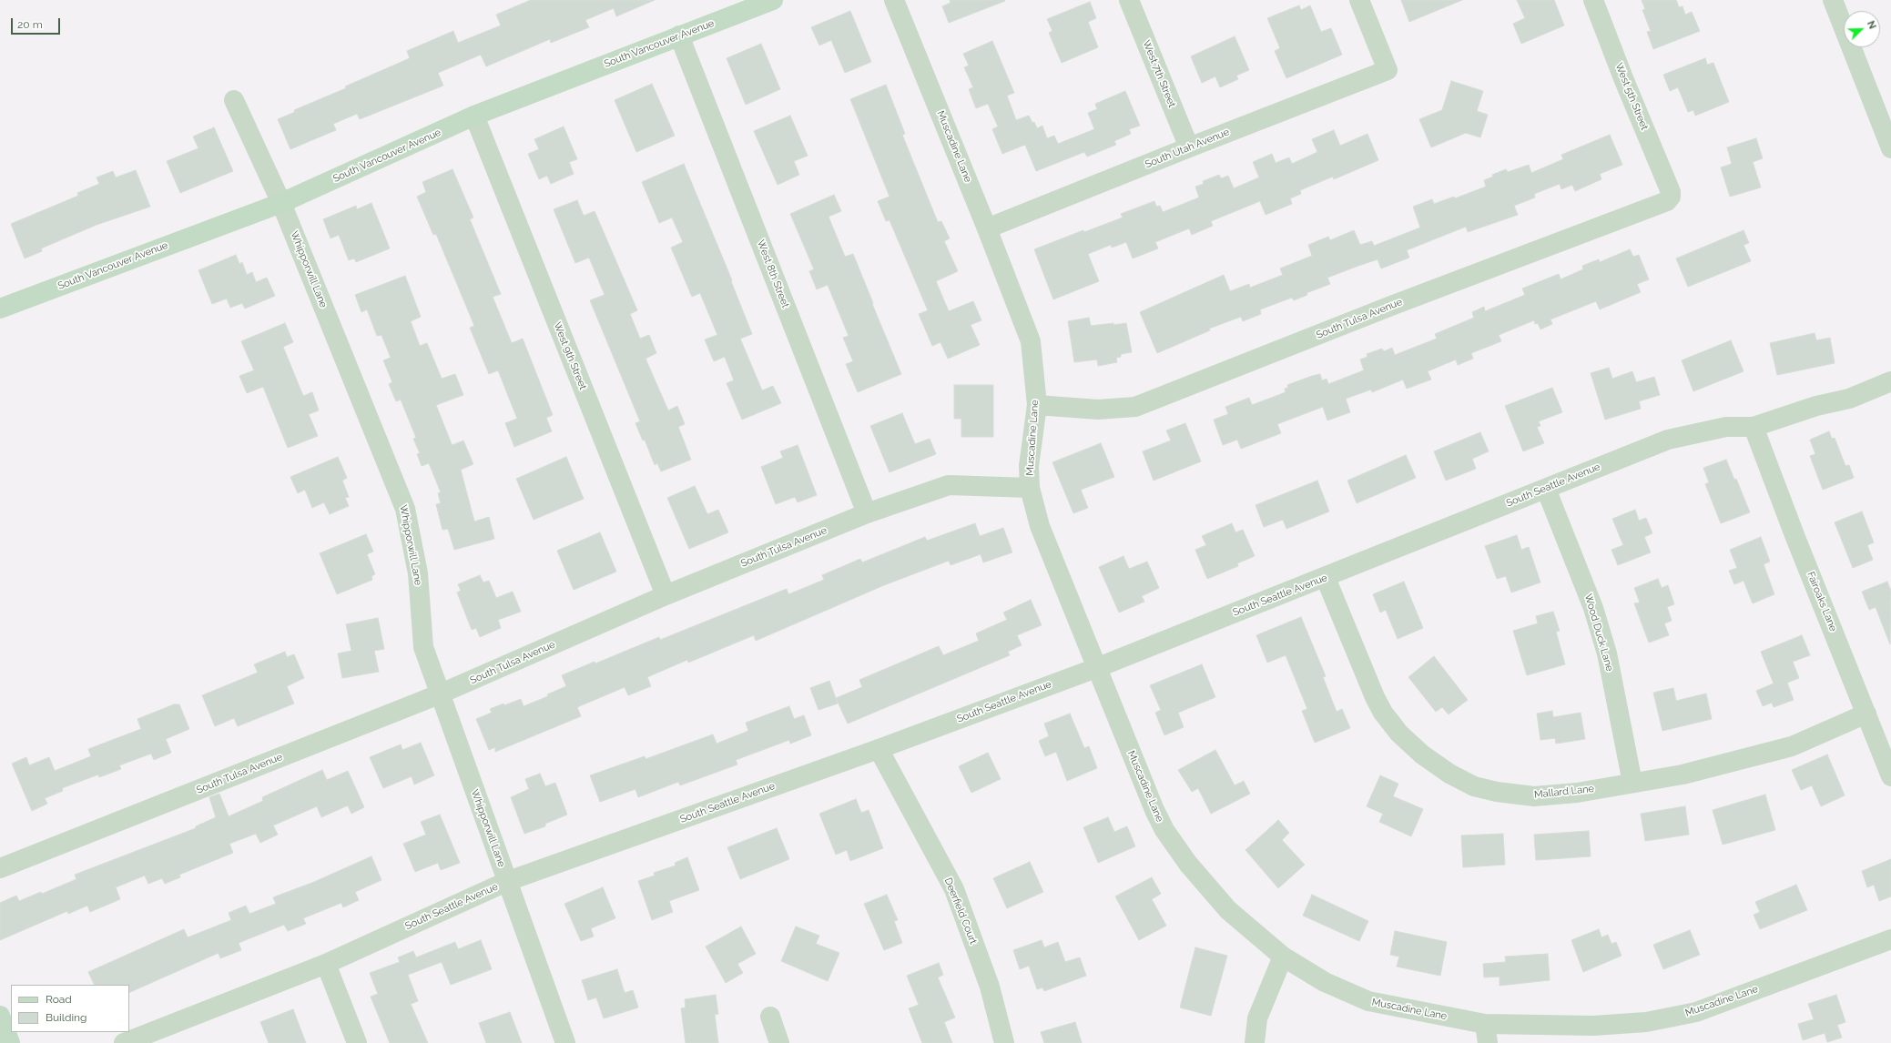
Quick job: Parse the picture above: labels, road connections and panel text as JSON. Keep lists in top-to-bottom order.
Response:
{
  "streets": {
    "street": [
      "South Vancouver Avenue",
      "West 7th Street",
      "West 5th Street",
      "Muscadine Lane",
      "South Utah Avenue",
      "Whipporwill Lane",
      "West 8th Street",
      "South Tulsa Avenue",
      "West 9th Street",
      "South Seattle Avenue",
      "Fairoaks Lane",
      "Wood Duck Lane",
      "Mallard Lane",
      "Deerfield Court"
    ]
  },
  "crossings": [
    ["South Vancouver Avenue", "Whipporwill Lane"],
    ["South Vancouver Avenue", "West 8th Street"],
    ["South Vancouver Avenue", "West 9th Street"],
    ["West 7th Street", "South Utah Avenue"],
    ["West 5th Street", "South Tulsa Avenue"],
    ["Muscadine Lane", "South Utah Avenue"],
    ["Muscadine Lane", "South Tulsa Avenue"],
    ["Muscadine Lane", "South Seattle Avenue"],
    ["Whipporwill Lane", "South Tulsa Avenue"],
    ["Whipporwill Lane", "South Seattle Avenue"],
    ["West 8th Street", "South Tulsa Avenue"],
    ["South Tulsa Avenue", "West 9th Street"],
    ["South Seattle Avenue", "Fairoaks Lane"],
    ["South Seattle Avenue", "Wood Duck Lane"],
    ["South Seattle Avenue", "Mallard Lane"],
    ["South Seattle Avenue", "Deerfield Court"],
    ["Fairoaks Lane", "Mallard Lane"],
    ["Wood Duck Lane", "Mallard Lane"]
  ],
  "legend": ["Road", "Building"],
  "scale_bar": "20 m",
  "north": "top right"
}
